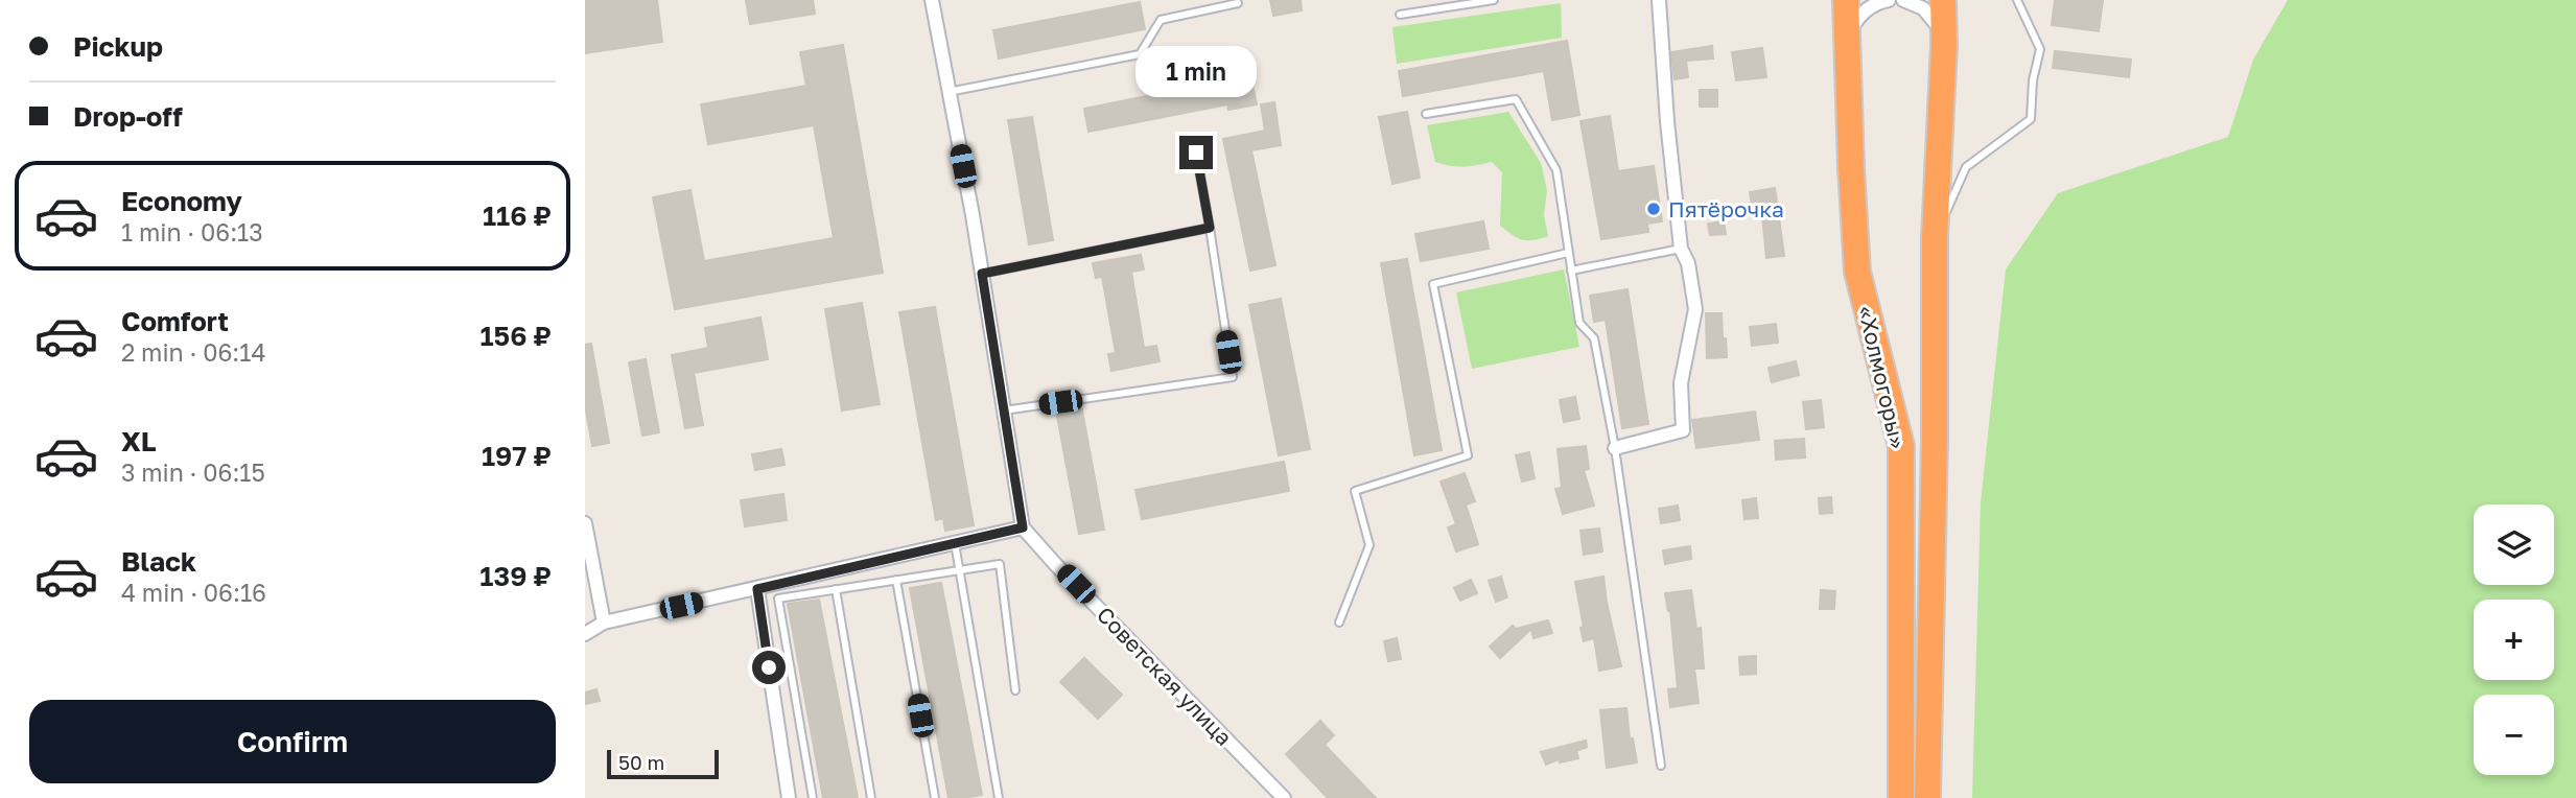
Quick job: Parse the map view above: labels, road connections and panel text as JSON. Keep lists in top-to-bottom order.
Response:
{
  "streets": {
    "highway": ["«Холмогоры»"],
    "street": ["Советская улица"]
  },
  "places": ["Пятёрочка"],
  "scale_bar": "50 m",
  "page": {
    "banner": ["Pickup", "Drop-off"],
    "bubble": "1 min",
    "list": [
      {
        "name": "Economy",
        "note": "1 min · 06:13",
        "value": "116 ₽"
      },
      {
        "name": "Comfort",
        "note": "2 min · 06:14",
        "value": "156 ₽"
      },
      {
        "name": "XL",
        "note": "3 min · 06:15",
        "value": "197 ₽"
      },
      {
        "name": "Black",
        "note": "4 min · 06:16",
        "value": "139 ₽"
      }
    ],
    "map_buttons": ["+", "−"],
    "buttons": "Confirm",
    "scale": "50 m"
  }
}
